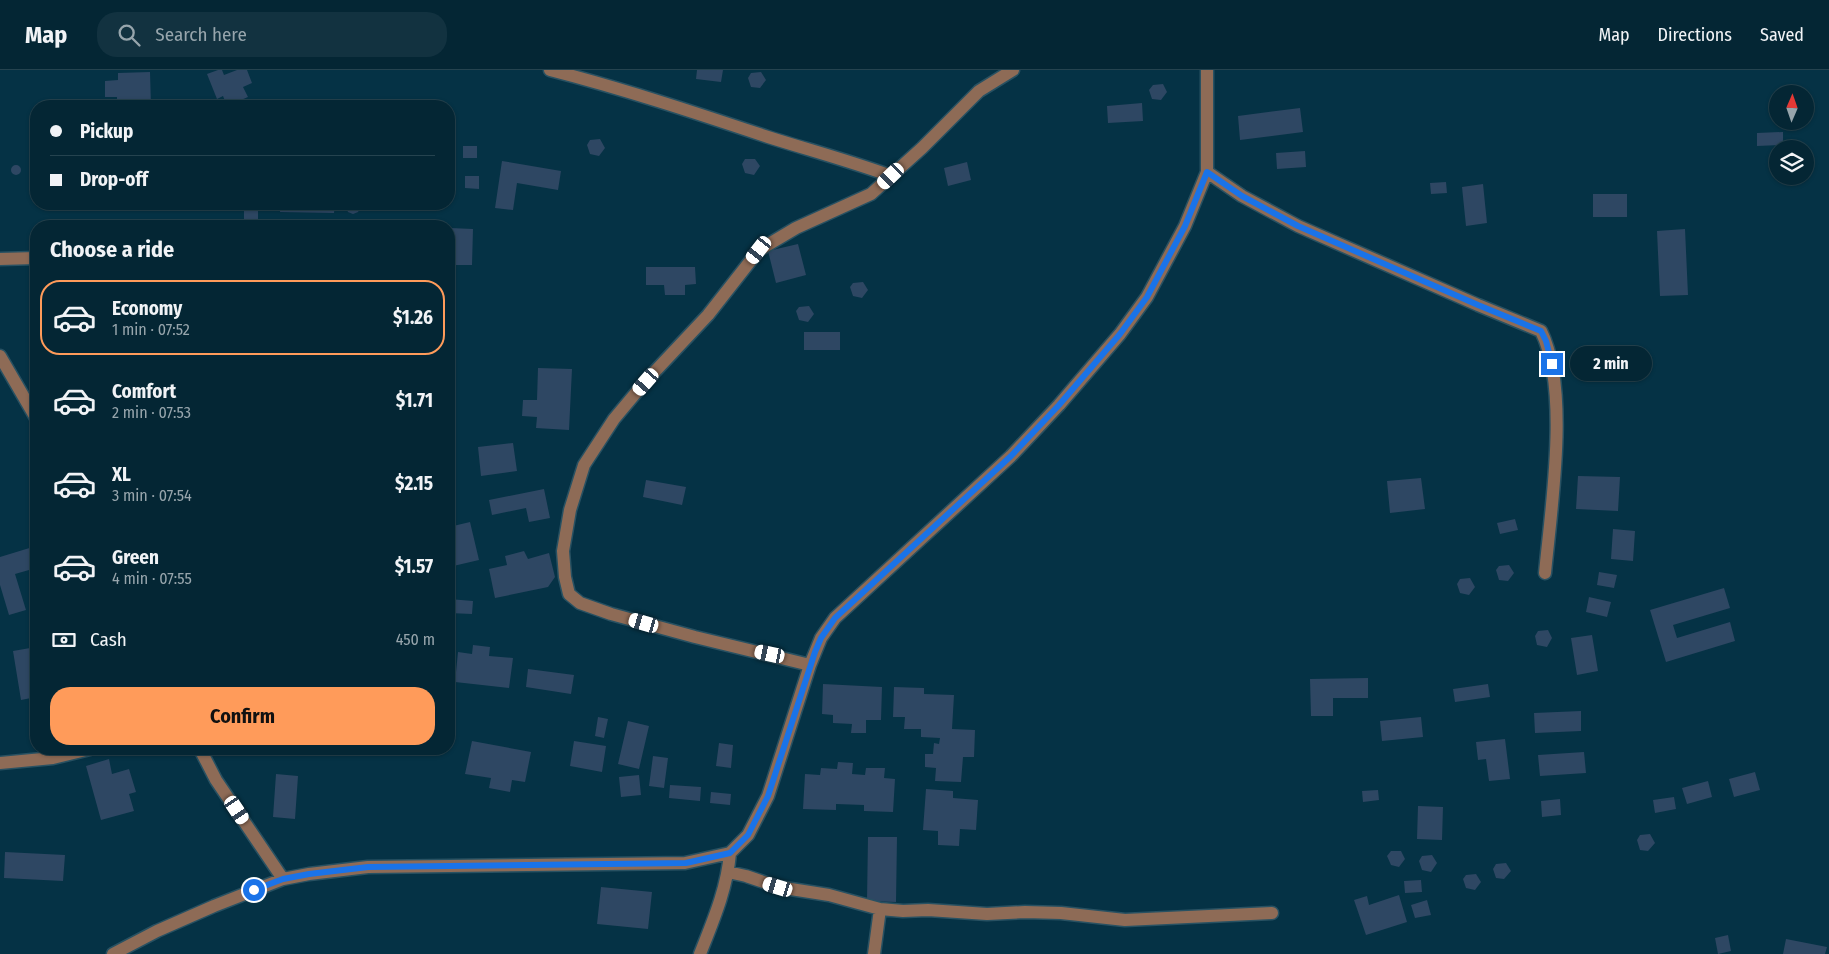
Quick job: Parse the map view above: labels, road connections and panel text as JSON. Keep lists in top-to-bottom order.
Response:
{
  "north": "top",
  "page": {
    "header": "Map",
    "search": "Search here",
    "nav": ["Map", "Directions", "Saved"],
    "banner": ["Pickup", "Drop-off"],
    "heading": "Choose a ride",
    "list": [
      {
        "name": "Economy",
        "note": "1 min · 07:52",
        "value": "$1.26"
      },
      {
        "name": "Comfort",
        "note": "2 min · 07:53",
        "value": "$1.71"
      },
      {
        "name": "XL",
        "note": "3 min · 07:54",
        "value": "$2.15"
      },
      {
        "name": "Green",
        "note": "4 min · 07:55",
        "value": "$1.57"
      }
    ],
    "bubble": "2 min",
    "pay": ["Cash", "450 m"],
    "buttons": "Confirm"
  }
}
